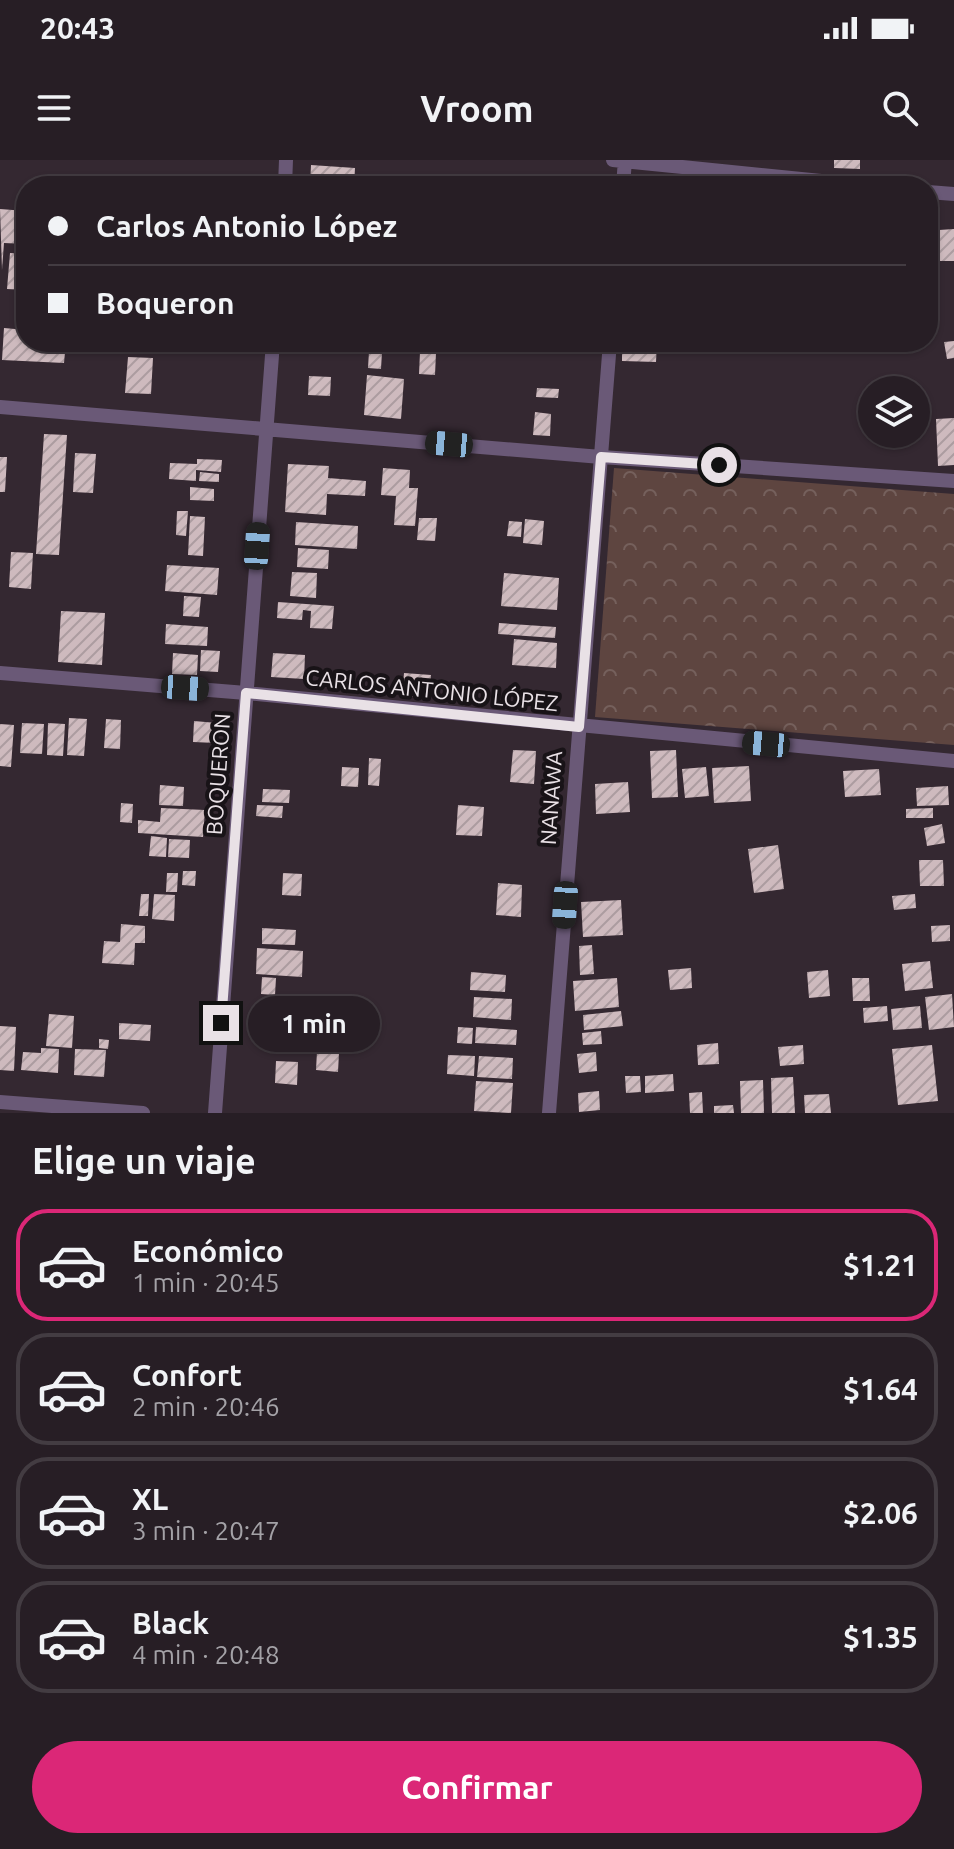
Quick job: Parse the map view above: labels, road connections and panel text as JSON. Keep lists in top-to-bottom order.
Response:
{
  "streets": {
    "street": ["CARLOS ANTONIO LÓPEZ", "BOQUERON", "NANAWA"]
  },
  "crossings": [
    ["CARLOS ANTONIO LÓPEZ", "BOQUERON"],
    ["CARLOS ANTONIO LÓPEZ", "NANAWA"]
  ],
  "page": {
    "status": "20:43",
    "header": "Vroom",
    "banner": ["Carlos Antonio López", "Boqueron"],
    "bubble": "1 min",
    "heading": "Elige un viaje",
    "list": [
      {
        "name": "Económico",
        "note": "1 min · 20:45",
        "value": "$1.21"
      },
      {
        "name": "Confort",
        "note": "2 min · 20:46",
        "value": "$1.64"
      },
      {
        "name": "XL",
        "note": "3 min · 20:47",
        "value": "$2.06"
      },
      {
        "name": "Black",
        "note": "4 min · 20:48",
        "value": "$1.35"
      }
    ],
    "buttons": "Confirmar"
  }
}
